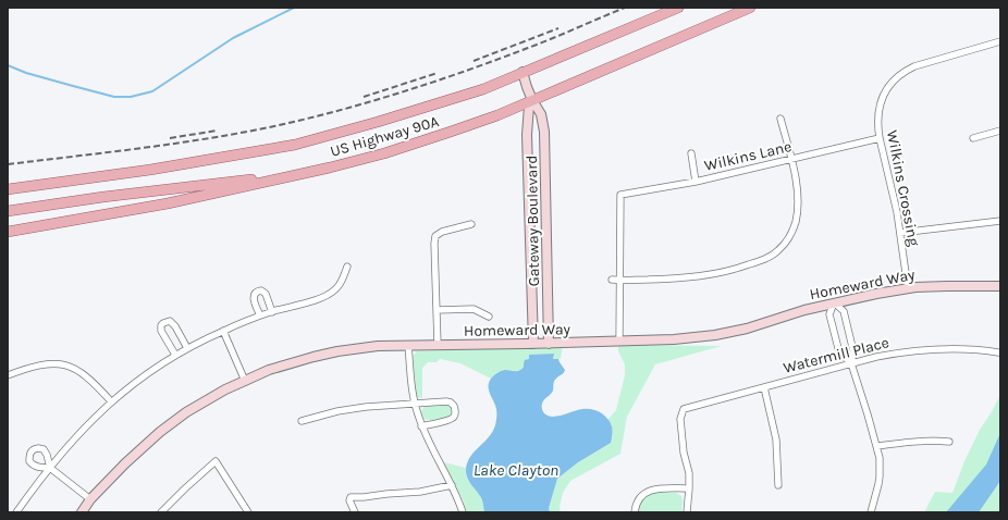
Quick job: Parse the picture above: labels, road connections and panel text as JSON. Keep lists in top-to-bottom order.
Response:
{
  "streets": {
    "main road": ["US Highway 90A"],
    "street": [
      "Wilkins Lane",
      "Wilkins Crossing",
      "Gateway Boulevard",
      "Homeward Way",
      "Watermill Place"
    ]
  },
  "crossings": [
    ["US Highway 90A", "Gateway Boulevard"],
    ["Wilkins Lane", "Wilkins Crossing"],
    ["Wilkins Crossing", "Homeward Way"],
    ["Gateway Boulevard", "Homeward Way"]
  ],
  "water": ["Lake Clayton"]
}
